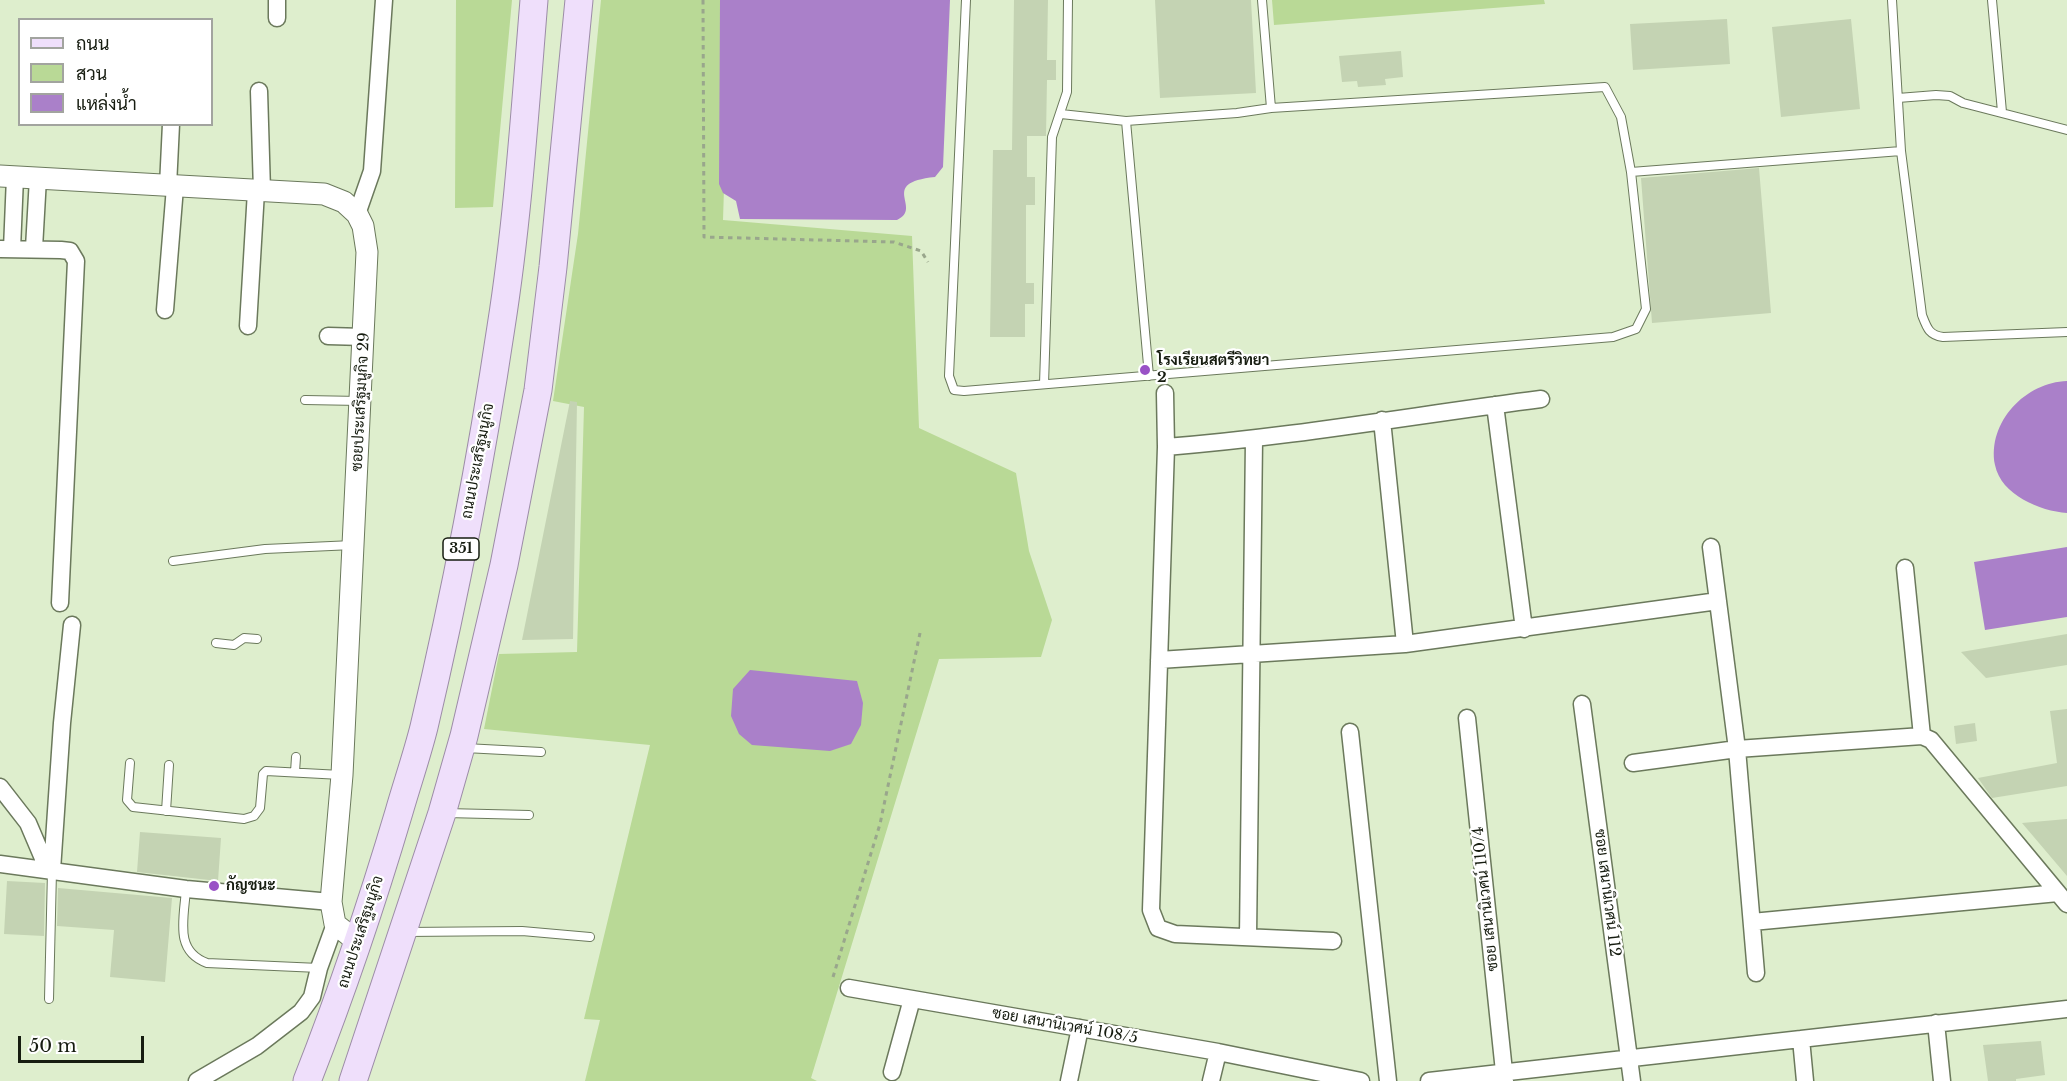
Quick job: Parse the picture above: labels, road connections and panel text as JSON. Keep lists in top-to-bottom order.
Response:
{
  "streets": {
    "main road": ["ถนนประเสริฐมนูกิจ", "351"],
    "street": [
      "ซอยประเสริฐมนูกิจ 29",
      "ซอย เสนานิเวศน์ 112",
      "ซอย เสนานิเวศน์ 110/4",
      "ซอย เสนานิเวศน์ 108/5"
    ]
  },
  "places": ["โรงเรียนสตรีวิทยา 2", "กัญชนะ"],
  "legend": ["ถนน", "สวน", "แหล่งน้ำ"],
  "scale_bar": "50 m"
}
